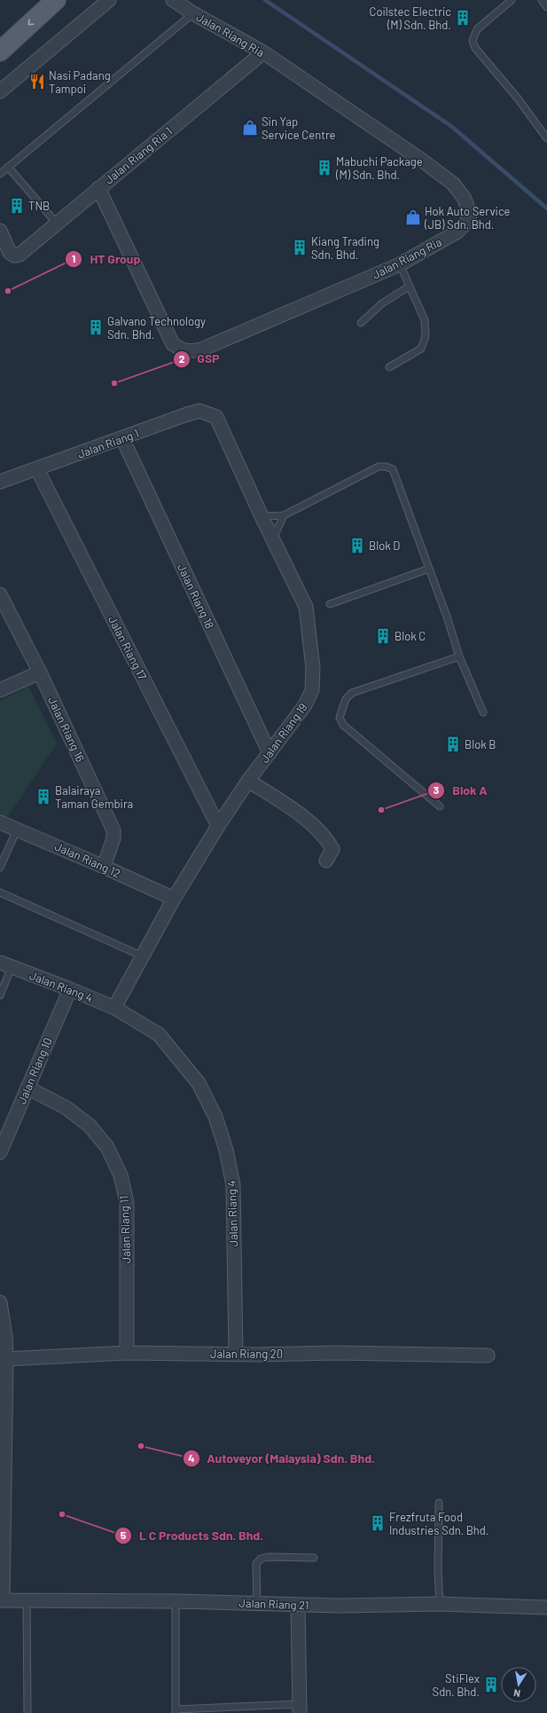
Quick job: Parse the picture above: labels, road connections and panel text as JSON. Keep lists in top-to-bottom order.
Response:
{
  "streets": {
    "street": [
      "Jalan Riang Ria",
      "Jalan Riang Ria 1",
      "Jalan Riang 1",
      "Jalan Riang 18",
      "Jalan Riang 17",
      "Jalan Riang 16",
      "Jalan Riang 19",
      "Jalan Riang 12",
      "Jalan Riang 4",
      "Jalan Riang 10",
      "Jalan Riang 11",
      "Jalan Riang 20",
      "Jalan Riang 21"
    ]
  },
  "crossings": [
    ["Jalan Riang Ria", "Jalan Riang Ria 1"],
    ["Jalan Riang 1", "Jalan Riang 18"],
    ["Jalan Riang 1", "Jalan Riang 17"],
    ["Jalan Riang 1", "Jalan Riang 19"],
    ["Jalan Riang 18", "Jalan Riang 19"],
    ["Jalan Riang 17", "Jalan Riang 19"],
    ["Jalan Riang 16", "Jalan Riang 12"],
    ["Jalan Riang 19", "Jalan Riang 12"],
    ["Jalan Riang 19", "Jalan Riang 4"],
    ["Jalan Riang 4", "Jalan Riang 10"],
    ["Jalan Riang 4", "Jalan Riang 20"],
    ["Jalan Riang 10", "Jalan Riang 11"],
    ["Jalan Riang 11", "Jalan Riang 20"]
  ],
  "places": {
    "building": [
      "Coilstec Electric (M) Sdn. Bhd.",
      "Mabuchi Package (M) Sdn. Bhd.",
      "TNB",
      "Kiang Trading Sdn. Bhd.",
      "Galvano Technology Sdn. Bhd.",
      "Blok D",
      "Blok C",
      "Blok B",
      "Balairaya Taman Gembira",
      "Frezfruta Food Industries Sdn. Bhd.",
      "StiFlex Sdn. Bhd."
    ],
    "restaurant": ["Nasi Padang Tampoi"],
    "shop": ["Sin Yap Service Centre", "Hok Auto Service (JB) Sdn. Bhd."],
    "other": [
      "HT Group",
      "GSP",
      "Blok A",
      "Autoveyor (Malaysia) Sdn. Bhd.",
      "L C Products Sdn. Bhd."
    ]
  },
  "north": "bottom"
}
